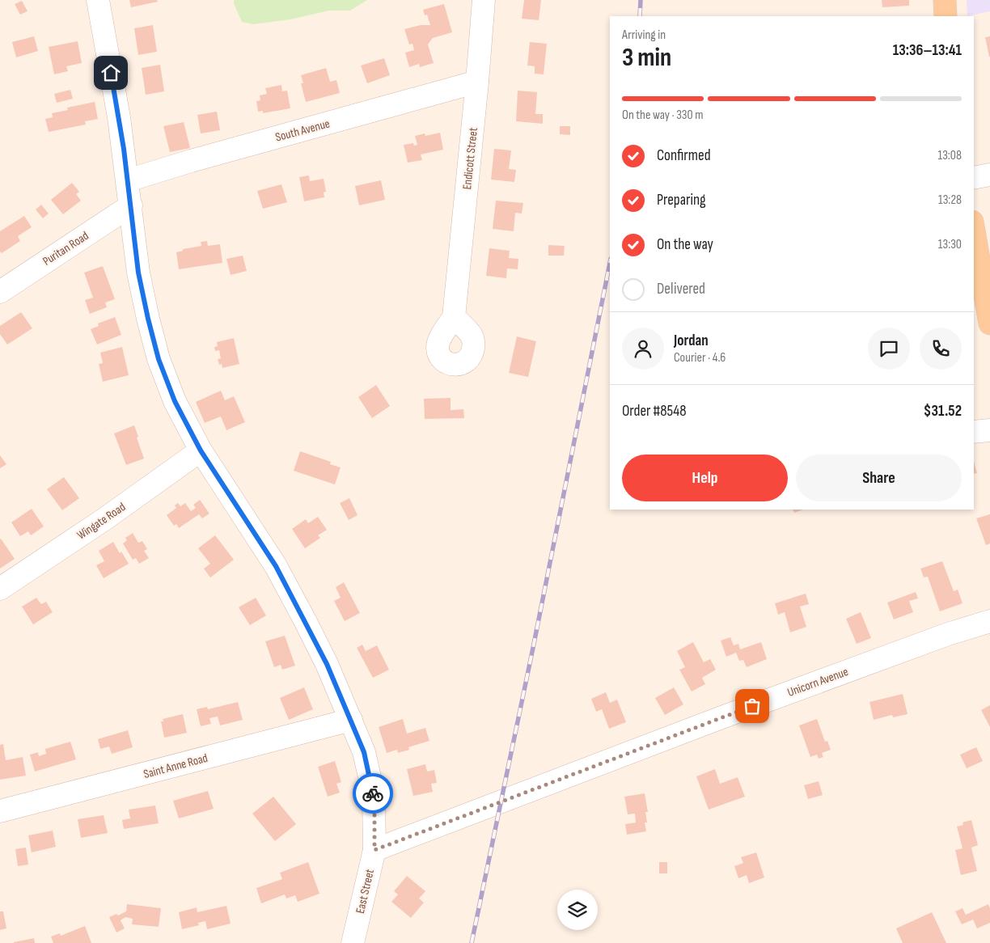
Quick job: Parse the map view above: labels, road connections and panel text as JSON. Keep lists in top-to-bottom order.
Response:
{
  "streets": {
    "street": [
      "South Avenue",
      "Endicott Street",
      "Puritan Road",
      "Wingate Road",
      "Unicorn Avenue",
      "Saint Anne Road",
      "East Street"
    ]
  },
  "crossings": [
    ["South Avenue", "Endicott Street"],
    ["South Avenue", "East Street"],
    ["Puritan Road", "East Street"],
    ["Wingate Road", "East Street"],
    ["Unicorn Avenue", "East Street"],
    ["Saint Anne Road", "East Street"]
  ],
  "page": {
    "heading": ["3 min", "Arriving in", "13:36–13:41"],
    "panel": [
      "Jordan",
      "Courier · 4.6",
      "Order #8548",
      "$31.52"
    ],
    "bar": "On the way · 330 m",
    "list": [
      ["Confirmed", "13:08"],
      ["Preparing", "13:28"],
      ["On the way", "13:30"],
      "Delivered"
    ],
    "buttons": ["Help", "Share"]
  }
}
